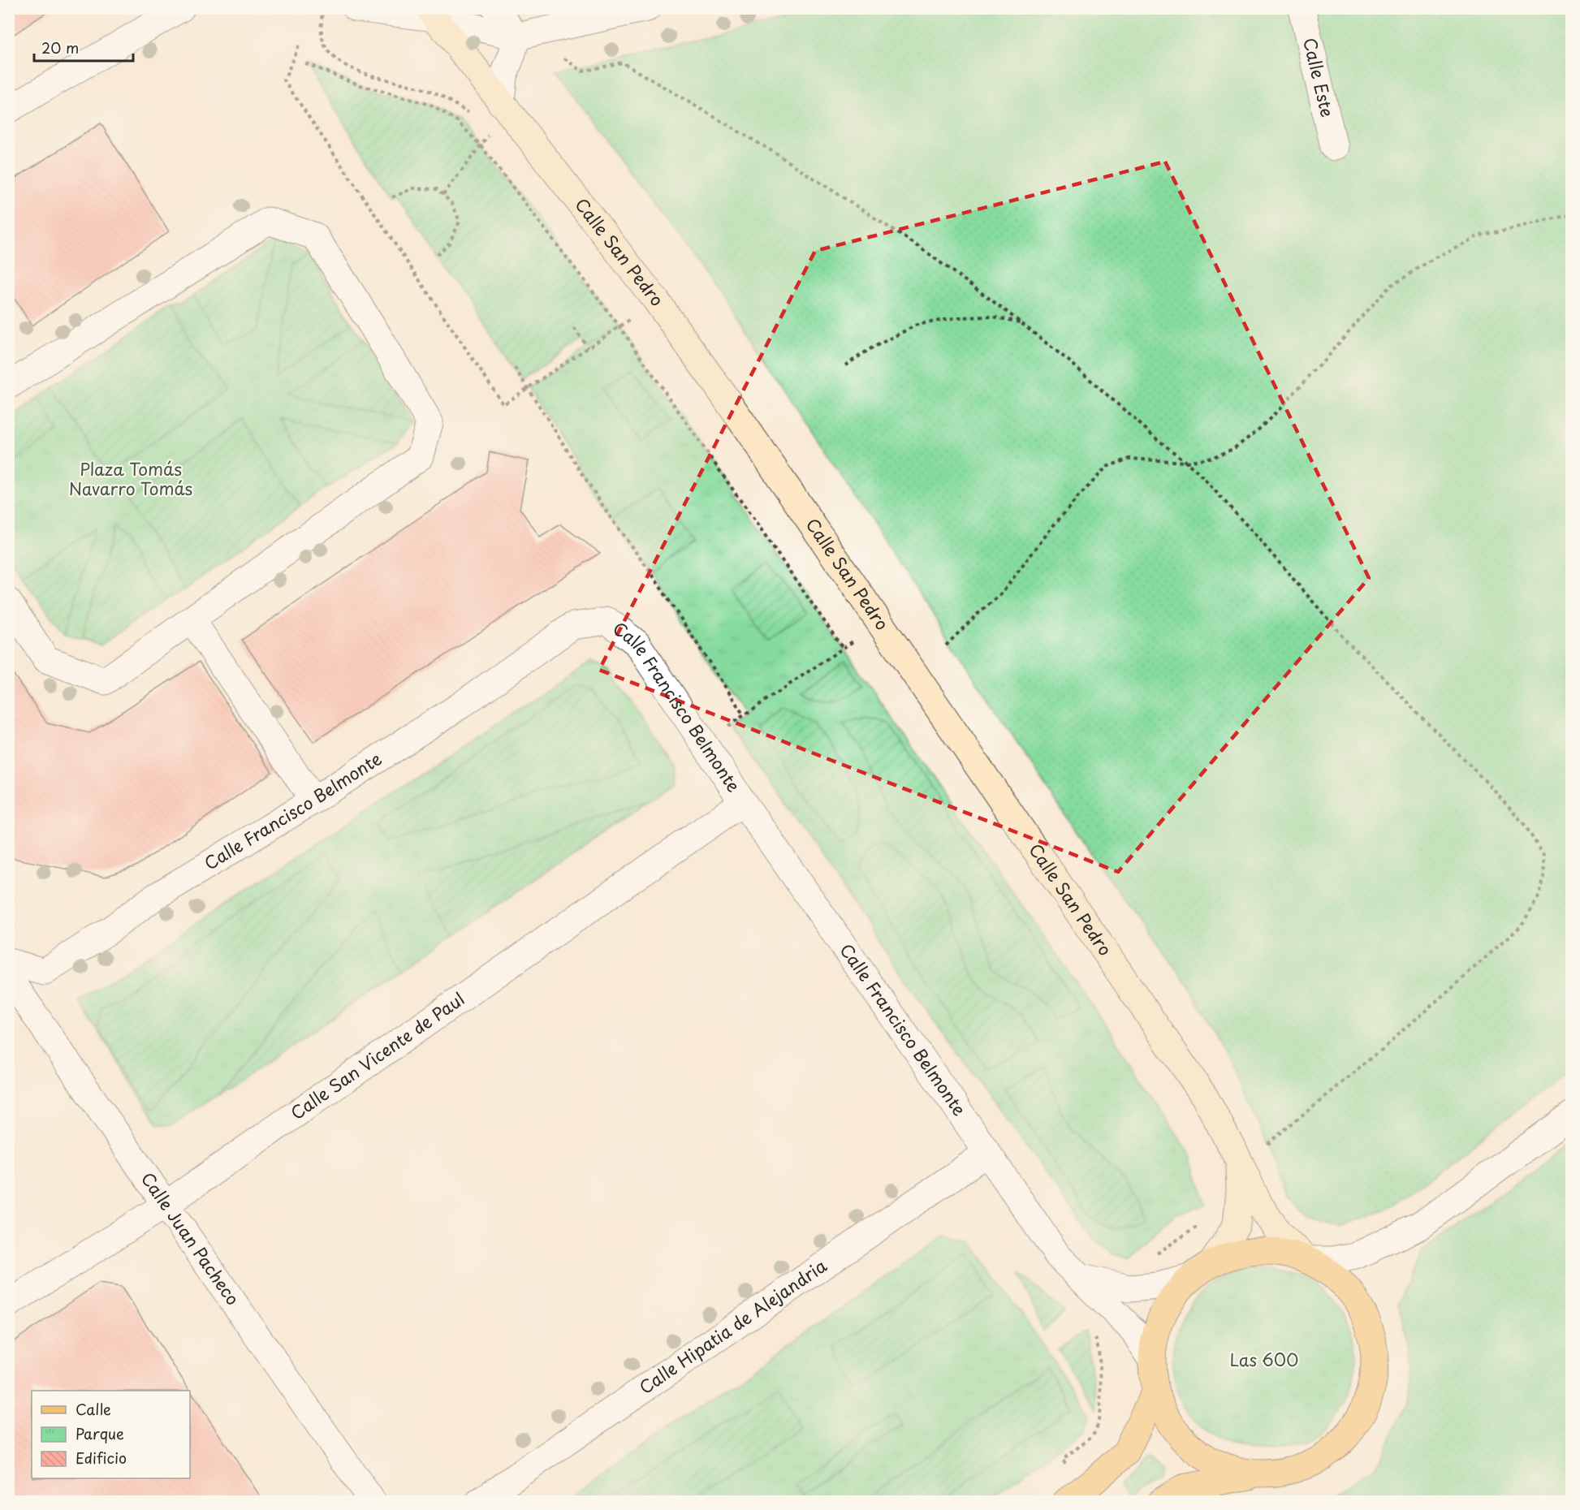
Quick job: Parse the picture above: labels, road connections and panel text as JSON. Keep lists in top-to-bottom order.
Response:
{
  "streets": {
    "main road": ["Calle San Pedro"],
    "street": [
      "Calle Este",
      "Calle Francisco Belmonte",
      "Calle San Vicente de Paul",
      "Calle Juan Pacheco",
      "Calle Hipatia de Alejandria"
    ]
  },
  "crossings": [
    ["Calle Francisco Belmonte", "Calle San Vicente de Paul"],
    ["Calle Francisco Belmonte", "Calle Hipatia de Alejandria"],
    ["Calle San Vicente de Paul", "Calle Juan Pacheco"]
  ],
  "parks": ["Plaza Tomás Navarro Tomás", "Las 600"],
  "legend": ["Calle", "Parque", "Edificio"],
  "scale_bar": "20 m"
}
